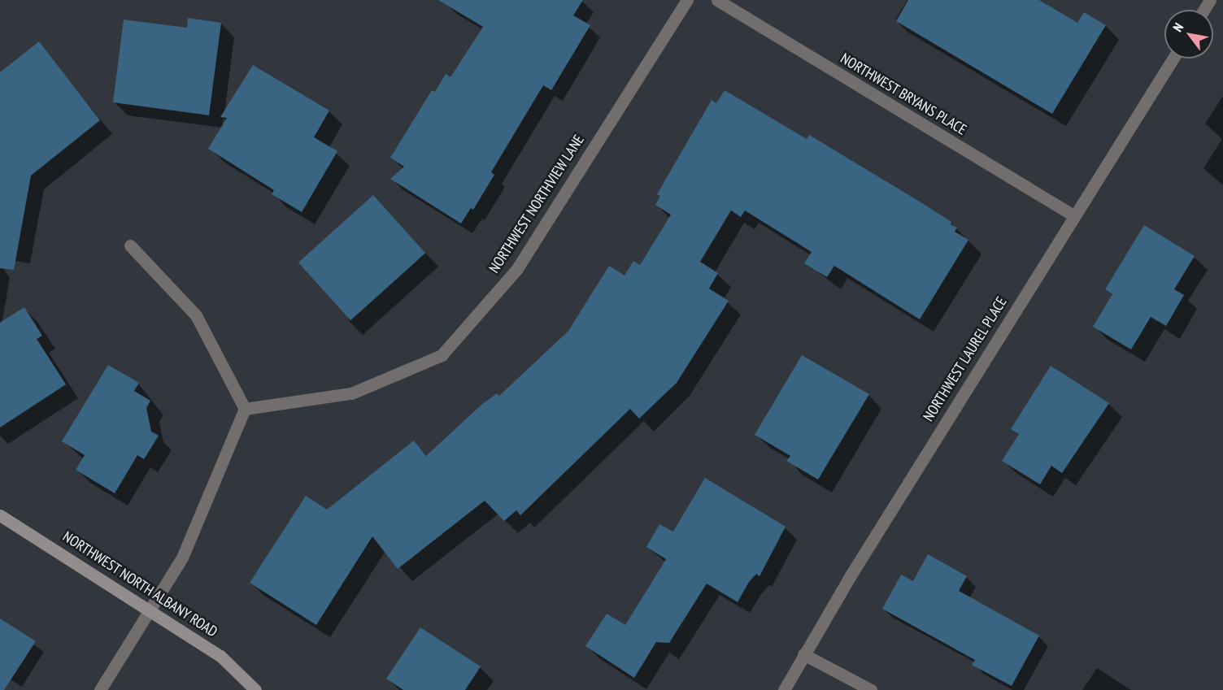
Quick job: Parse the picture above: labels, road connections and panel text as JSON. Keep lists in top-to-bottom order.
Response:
{
  "streets": {
    "street": [
      "NORTHWEST BRYANS PLACE",
      "NORTHWEST NORTHVIEW LANE",
      "NORTHWEST LAUREL PLACE",
      "NORTHWEST NORTH ALBANY ROAD"
    ]
  },
  "crossings": [
    ["NORTHWEST BRYANS PLACE", "NORTHWEST LAUREL PLACE"]
  ],
  "north": "top left"
}
